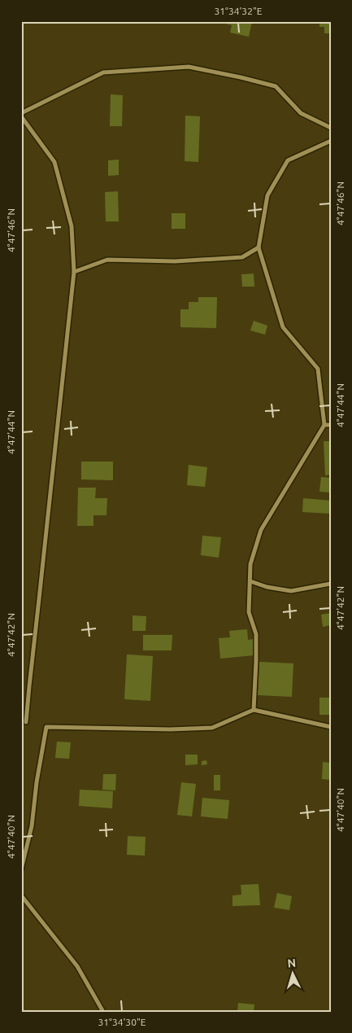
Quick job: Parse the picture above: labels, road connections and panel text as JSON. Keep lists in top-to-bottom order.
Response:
{
  "north": "top",
  "coordinates": [
    "31°34'32\"E",
    "4°47'46\"N",
    "4°47'44\"N",
    "4°47'42\"N",
    "4°47'40\"N",
    "31°34'30\"E"
  ]
}
